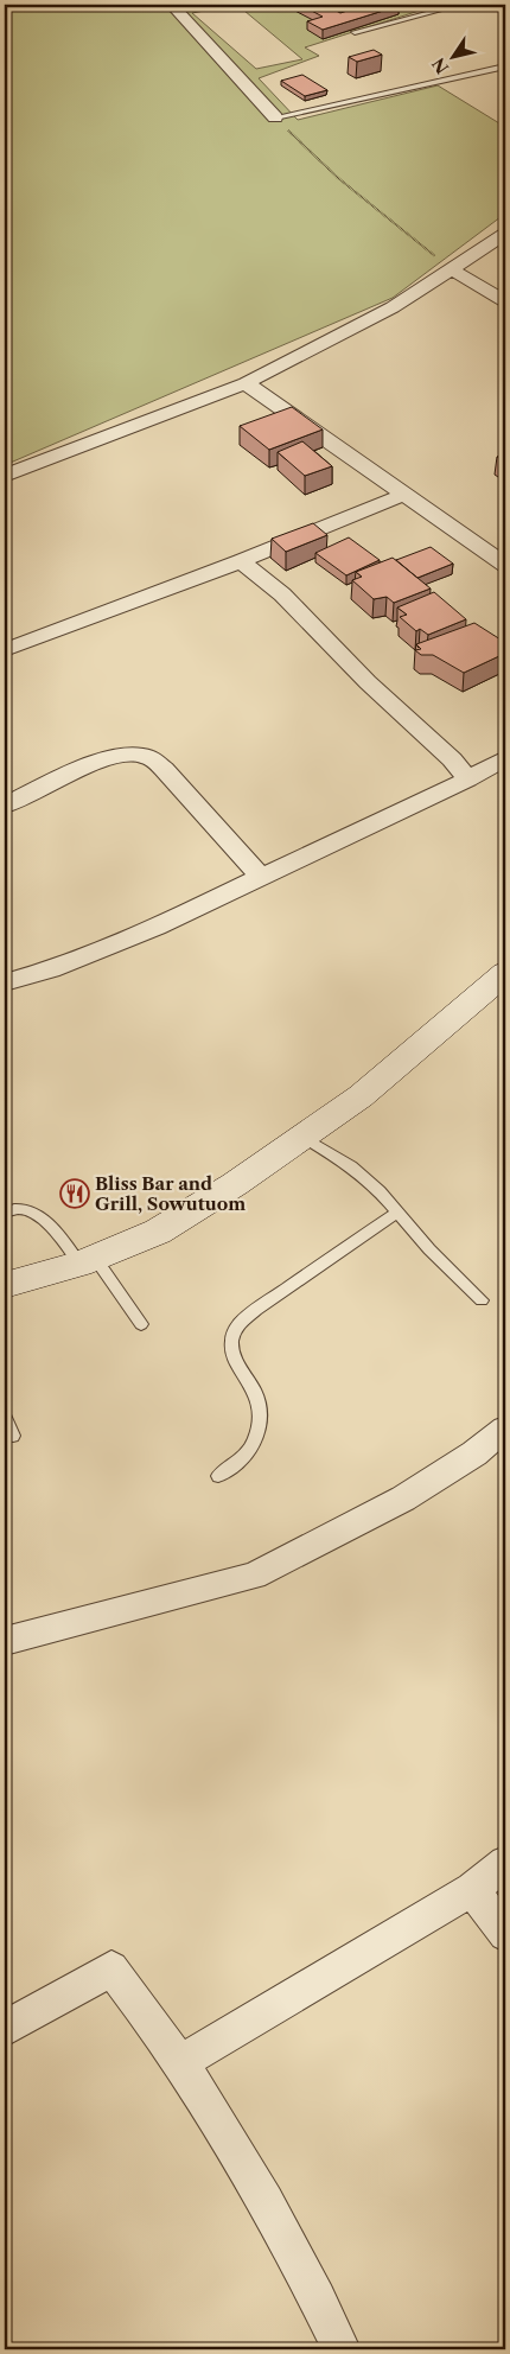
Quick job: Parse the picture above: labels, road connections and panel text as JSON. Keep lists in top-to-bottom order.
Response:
{
  "places": {
    "restaurant": ["Bliss Bar and Grill, Sowutuom"]
  },
  "north": "bottom left"
}
